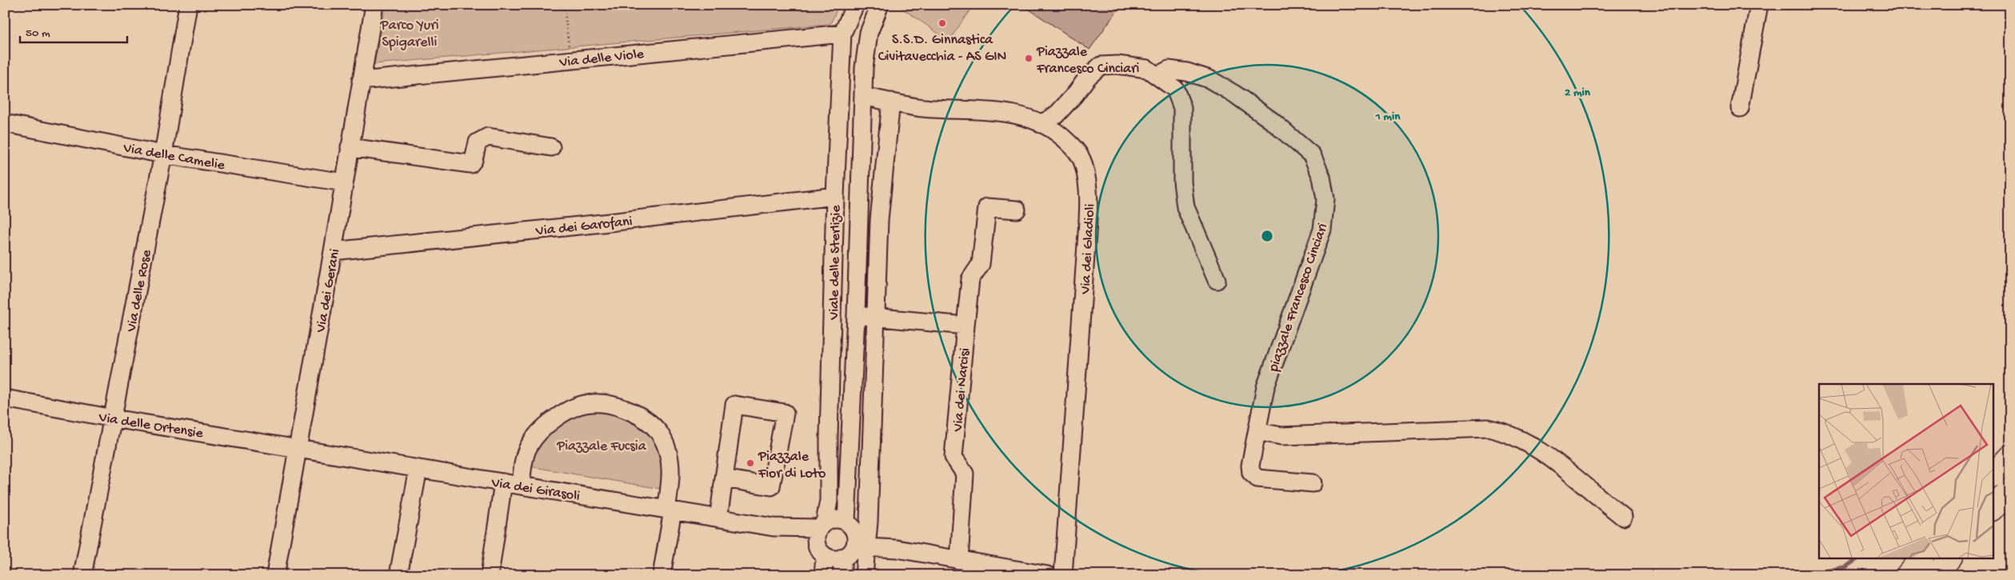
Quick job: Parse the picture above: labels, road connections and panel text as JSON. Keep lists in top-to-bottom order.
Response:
{
  "streets": {
    "street": [
      "Via delle Viole",
      "Via delle Camelie",
      "Via dei Garofani",
      "Via dei Gladioli",
      "Viale delle Sterlizie",
      "Via delle Rose",
      "Via dei Gerani",
      "piazzale Francesco Cinciari",
      "Via dei Narcisi",
      "Via delle Ortensie",
      "Via dei Girasoli"
    ]
  },
  "crossings": [
    ["Via delle Viole", "Viale delle Sterlizie"],
    ["Via delle Viole", "Via dei Gerani"],
    ["Via delle Camelie", "Via delle Rose"],
    ["Via delle Camelie", "Via dei Gerani"],
    ["Via dei Garofani", "Viale delle Sterlizie"],
    ["Via dei Garofani", "Via dei Gerani"],
    ["Via dei Gladioli", "Viale delle Sterlizie"],
    ["Viale delle Sterlizie", "Via dei Girasoli"],
    ["Via delle Rose", "Via delle Ortensie"],
    ["Via dei Gerani", "Via delle Ortensie"],
    ["Via dei Gerani", "Via dei Girasoli"],
    ["Via delle Ortensie", "Via dei Girasoli"]
  ],
  "parks": ["Parco Yuri Spigarelli", "Piazzale Fucsia"],
  "places": ["S.S.D. Ginnastica Civitavecchia - AS GIN", "Piazzale Francesco Cinciari", "Piazzale Fior di Loto"],
  "scale_bar": "50 m",
  "rings": ["2 min", "1 min"]
}
